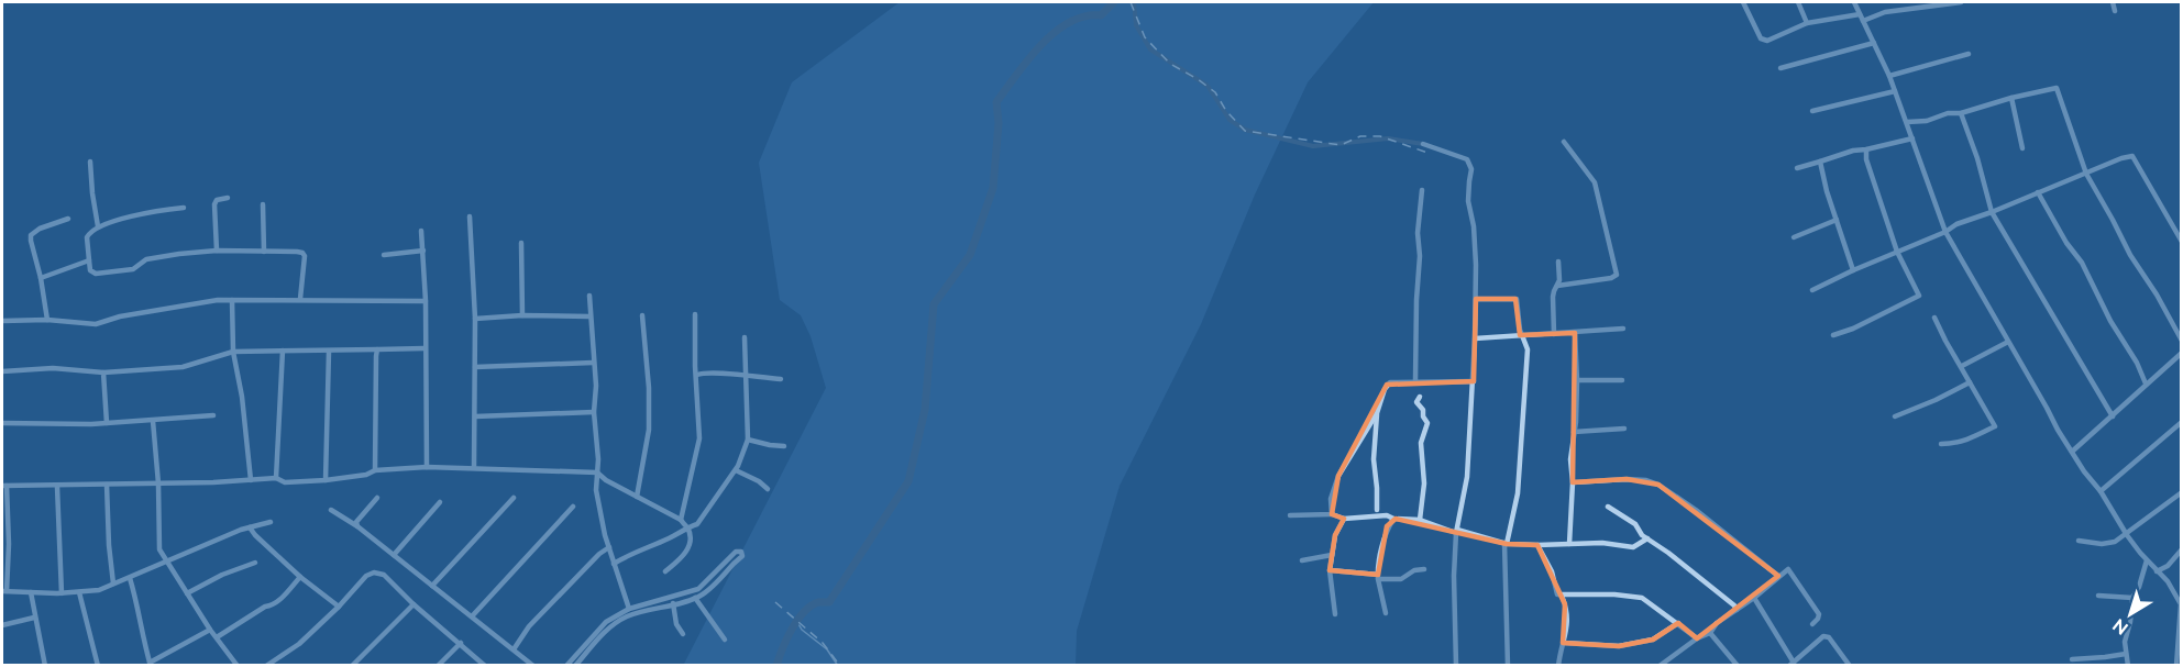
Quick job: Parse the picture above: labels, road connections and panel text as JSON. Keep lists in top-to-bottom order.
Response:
{
  "north": "bottom left"
}
